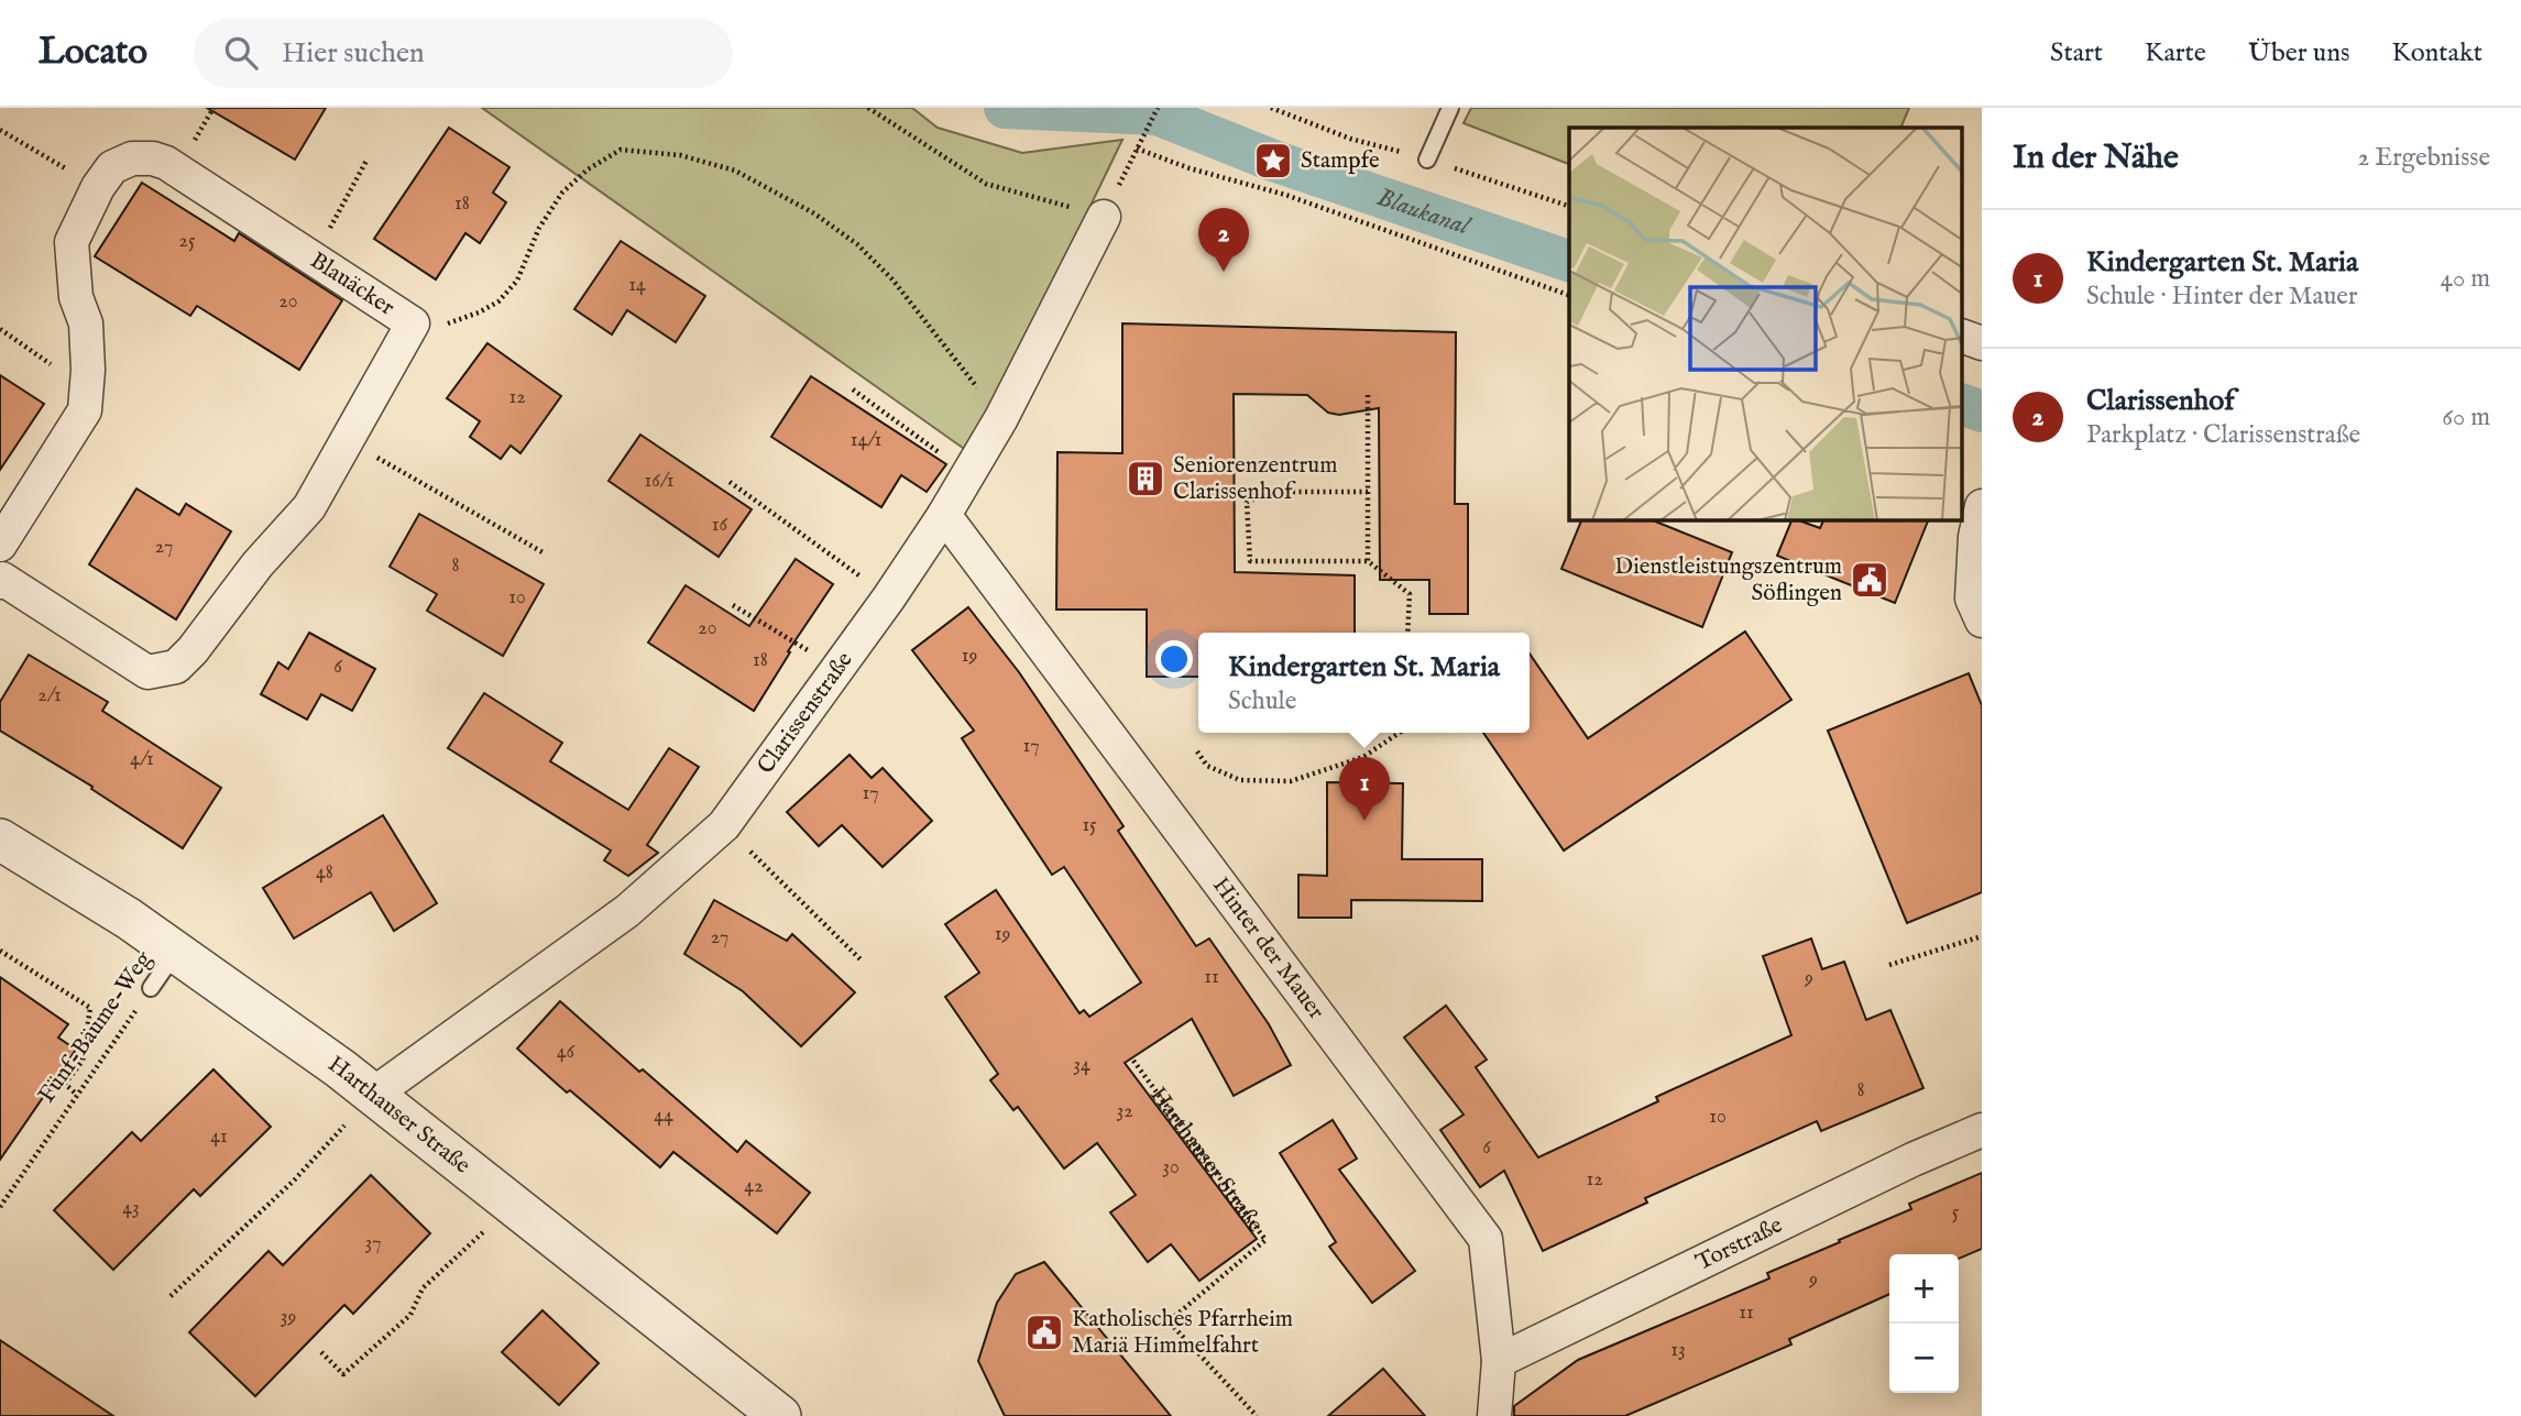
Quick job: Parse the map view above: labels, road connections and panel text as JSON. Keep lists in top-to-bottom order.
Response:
{
  "streets": {
    "street": [
      "Blauäcker",
      "Clarissenstraße",
      "Hinter der Mauer",
      "Harthauser Straße",
      "Torstraße"
    ],
    "lane": ["Fünf-Bäume-Weg"]
  },
  "crossings": [
    ["Clarissenstraße", "Hinter der Mauer"],
    ["Clarissenstraße", "Harthauser Straße"],
    ["Hinter der Mauer", "Torstraße"],
    ["Fünf-Bäume-Weg", "Harthauser Straße"]
  ],
  "water": ["Blaukanal"],
  "places": {
    "place": ["Stampfe"],
    "building": ["Seniorenzentrum Clarissenhof"],
    "public building": ["Dienstleistungszentrum Söflingen", "Katholisches Pfarrheim Mariä Himmelfahrt"]
  },
  "house_numbers": [
    "18",
    "25",
    "14",
    "20",
    "12",
    "14/1",
    "16/1",
    "16",
    "27",
    "8",
    "10",
    "20",
    "19",
    "18",
    "6",
    "2/1",
    "17",
    "4/1",
    "17",
    "15",
    "48",
    "19",
    "27",
    "11",
    "9",
    "46",
    "34",
    "8",
    "32",
    "44",
    "10",
    "41",
    "6",
    "30",
    "12",
    "42",
    "43",
    "5",
    "37",
    "9",
    "11",
    "39",
    "13"
  ],
  "page": {
    "header": "Locato",
    "search": "Hier suchen",
    "nav": [
      "Start",
      "Karte",
      "Über uns",
      "Kontakt"
    ],
    "heading": ["In der Nähe", "2 Ergebnisse"],
    "pins": ["2", "1"],
    "list": [
      {
        "mark": "1",
        "name": "Kindergarten St. Maria",
        "note": "Schule · Hinter der Mauer",
        "value": "40 m"
      },
      {
        "mark": "2",
        "name": "Clarissenhof",
        "note": "Parkplatz · Clarissenstraße",
        "value": "60 m"
      }
    ],
    "popup": ["Kindergarten St. Maria", "Schule"],
    "map_buttons": ["+", "−"]
  }
}
